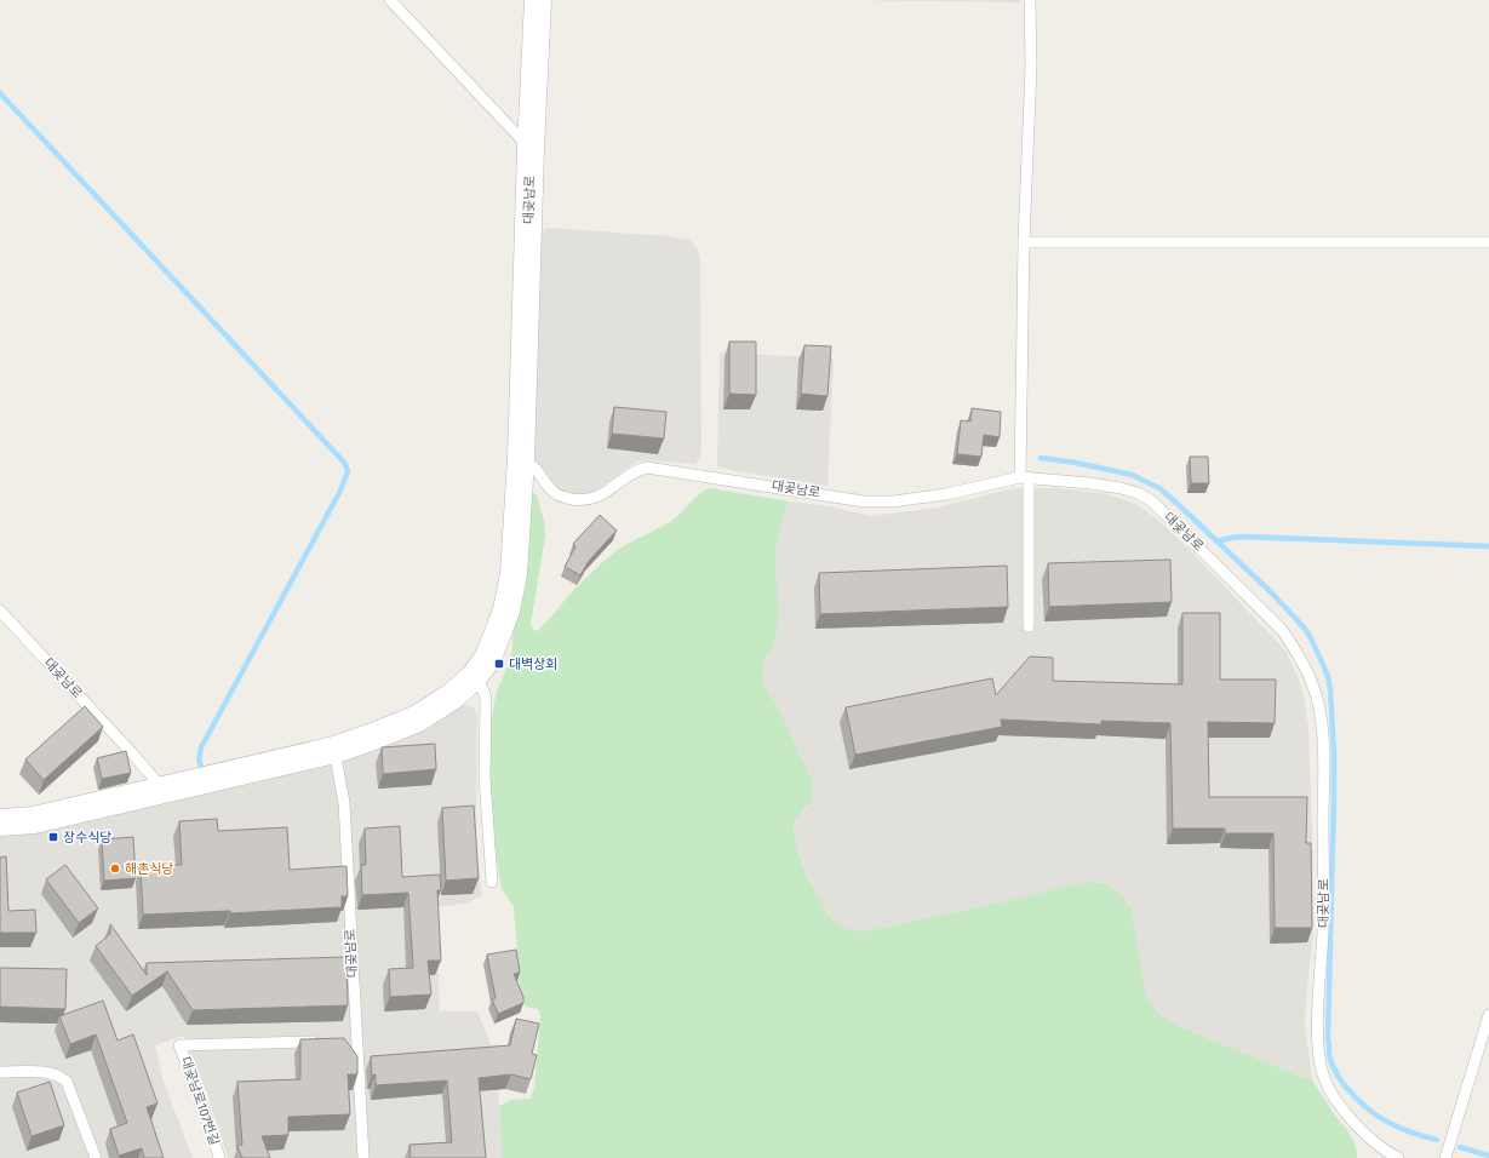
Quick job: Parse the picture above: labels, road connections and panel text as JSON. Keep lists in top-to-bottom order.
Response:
{
  "streets": {
    "street": ["대곶남로"],
    "lane": ["대곶남로107번길"]
  },
  "places": {
    "transit": ["대벽상회", "장수식당"],
    "other": ["해촌식당"]
  }
}
